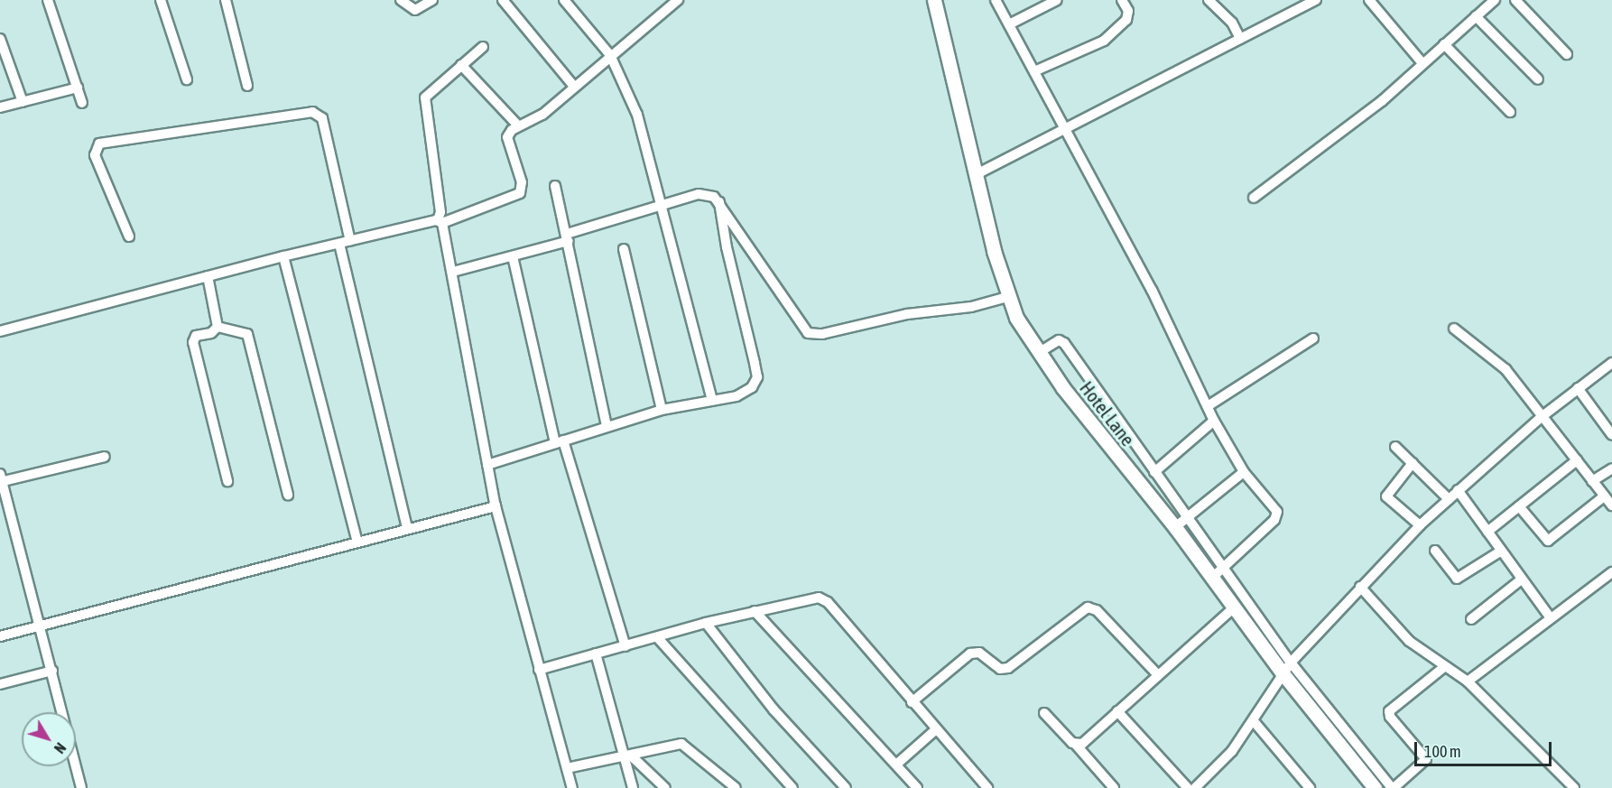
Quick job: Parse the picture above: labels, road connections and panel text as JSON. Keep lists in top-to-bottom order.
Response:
{
  "streets": {
    "street": ["Hotel Lane"]
  },
  "scale_bar": "100 m",
  "north": "bottom right"
}
